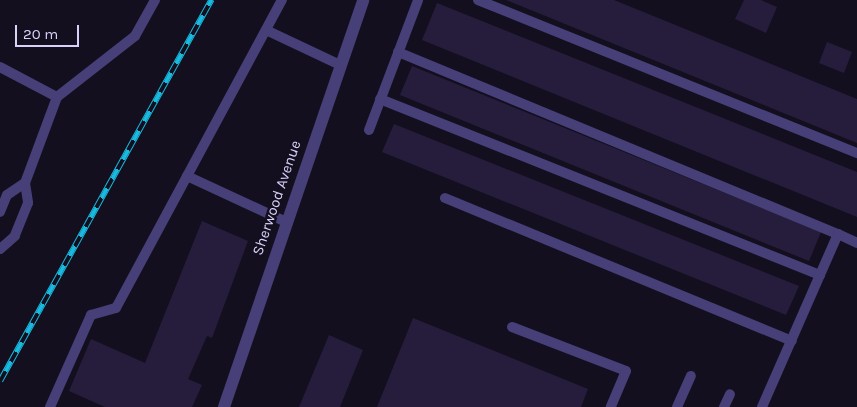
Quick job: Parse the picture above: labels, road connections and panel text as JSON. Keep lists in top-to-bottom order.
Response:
{
  "streets": {
    "street": ["Sherwood Avenue"]
  },
  "scale_bar": "20 m"
}
